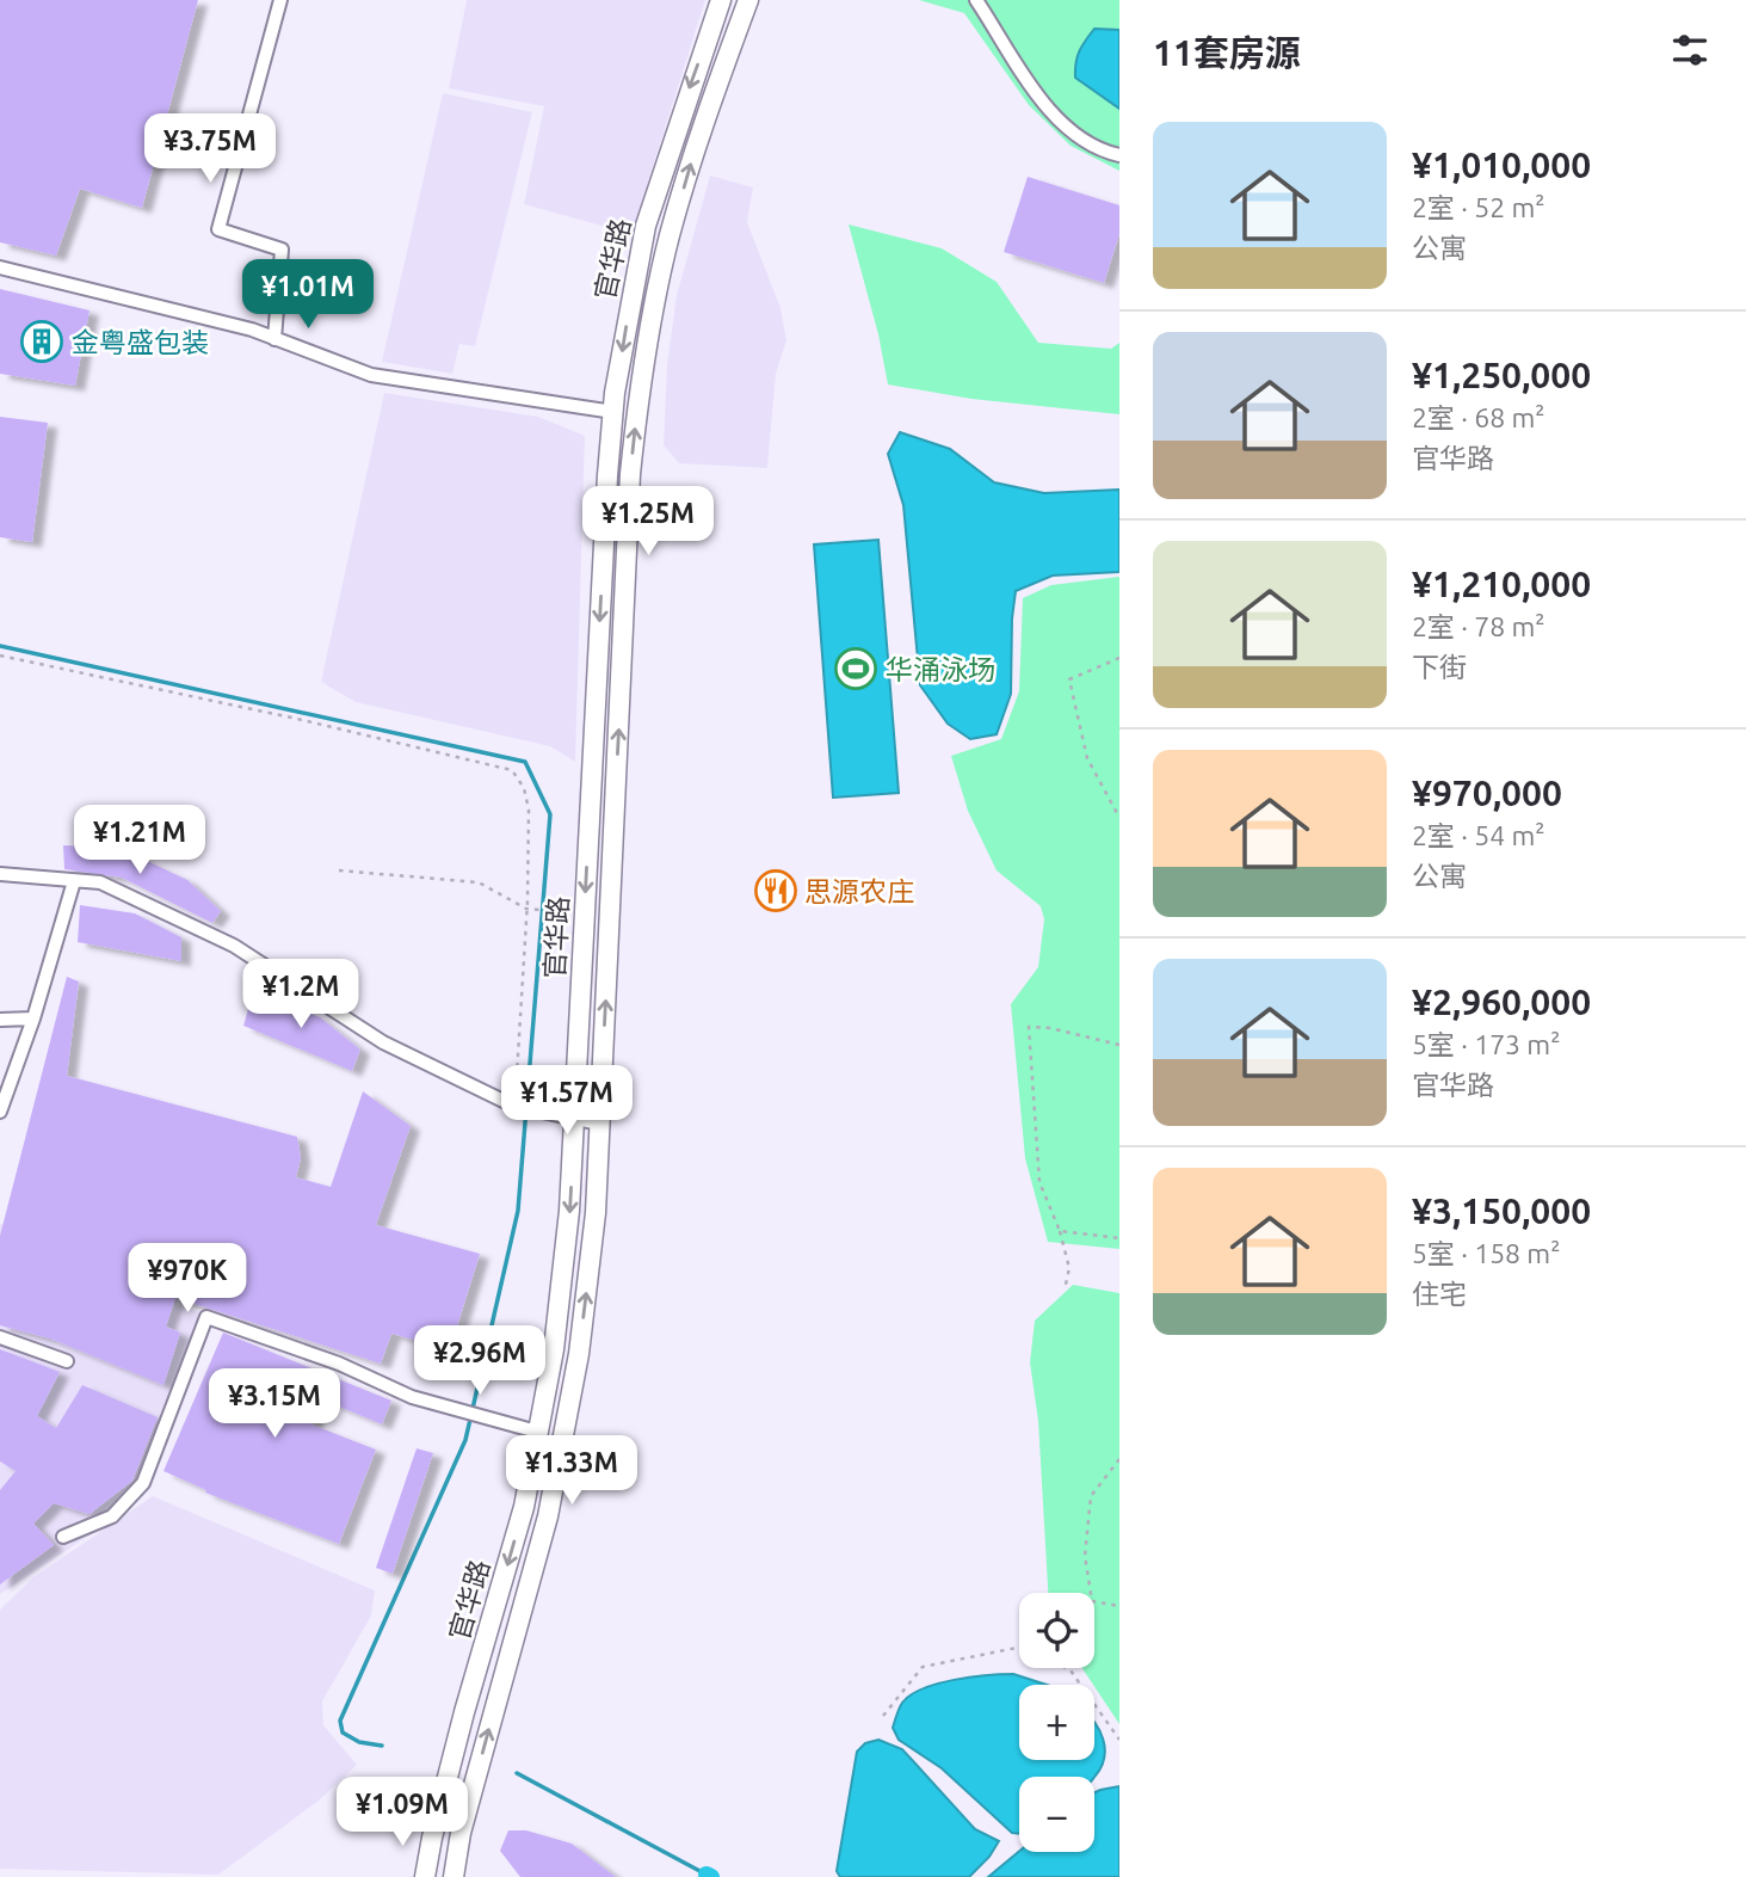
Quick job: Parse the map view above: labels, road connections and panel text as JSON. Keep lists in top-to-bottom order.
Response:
{
  "streets": {
    "main road": ["官华路"]
  },
  "places": {
    "building": ["金粤盛包装"],
    "sports": ["华涌泳场"],
    "restaurant": ["思源农庄"]
  },
  "page": {
    "heading": "11套房源",
    "list": [
      {
        "name": "¥1,010,000",
        "note": "2室 · 52 m² · 公寓"
      },
      {
        "name": "¥1,250,000",
        "note": "2室 · 68 m² · 官华路"
      },
      {
        "name": "¥1,210,000",
        "note": "2室 · 78 m² · 下街"
      },
      {
        "name": "¥970,000",
        "note": "2室 · 54 m² · 公寓"
      },
      {
        "name": "¥2,960,000",
        "note": "5室 · 173 m² · 官华路"
      },
      {
        "name": "¥3,150,000",
        "note": "5室 · 158 m² · 住宅"
      }
    ],
    "price": [
      "¥3.75M",
      "¥1.01M",
      "¥1.25M",
      "¥1.21M",
      "¥1.2M",
      "¥1.57M",
      "¥970K",
      "¥2.96M",
      "¥3.15M",
      "¥1.33M",
      "¥1.09M"
    ],
    "map_buttons": ["+", "−"]
  }
}
